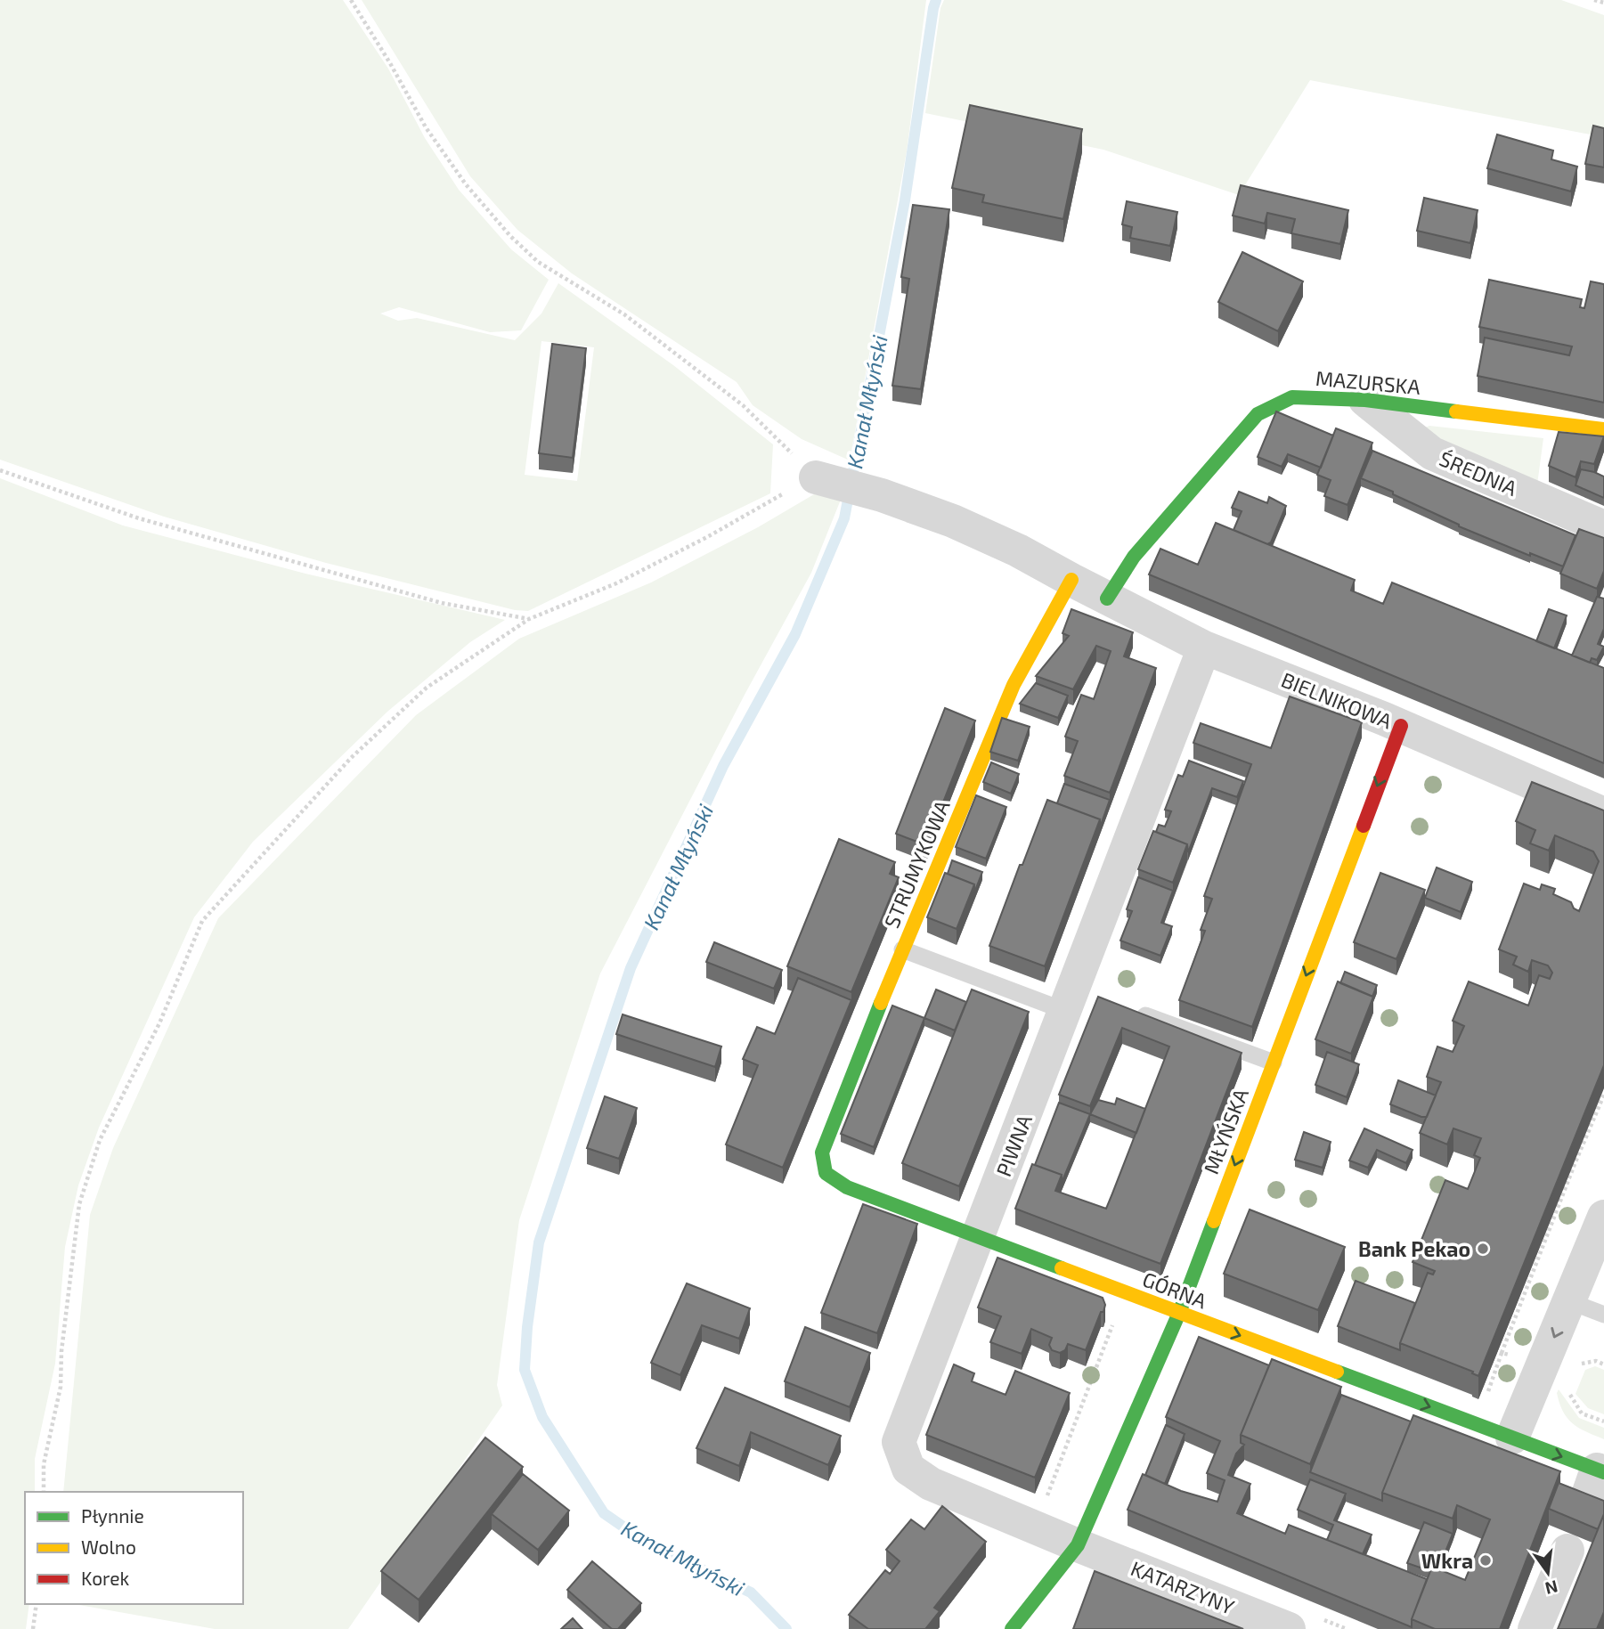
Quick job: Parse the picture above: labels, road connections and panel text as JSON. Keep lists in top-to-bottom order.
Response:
{
  "streets": {
    "street": [
      "MAZURSKA",
      "ŚREDNIA",
      "BIELNIKOWA",
      "STRUMYKOWA",
      "MŁYŃSKA",
      "PIWNA",
      "GÓRNA",
      "KATARZYNY"
    ]
  },
  "crossings": [
    ["MAZURSKA", "ŚREDNIA"],
    ["MAZURSKA", "BIELNIKOWA"],
    ["BIELNIKOWA", "STRUMYKOWA"],
    ["BIELNIKOWA", "MŁYŃSKA"],
    ["BIELNIKOWA", "PIWNA"],
    ["STRUMYKOWA", "GÓRNA"],
    ["MŁYŃSKA", "PIWNA"],
    ["MŁYŃSKA", "GÓRNA"],
    ["MŁYŃSKA", "KATARZYNY"],
    ["PIWNA", "GÓRNA"],
    ["PIWNA", "KATARZYNY"]
  ],
  "one_way": ["MŁYŃSKA", "GÓRNA"],
  "water": ["Kanał Młyński"],
  "places": ["Bank Pekao", "Wkra"],
  "legend": ["Płynnie", "Wolno", "Korek"],
  "north": "bottom"
}
